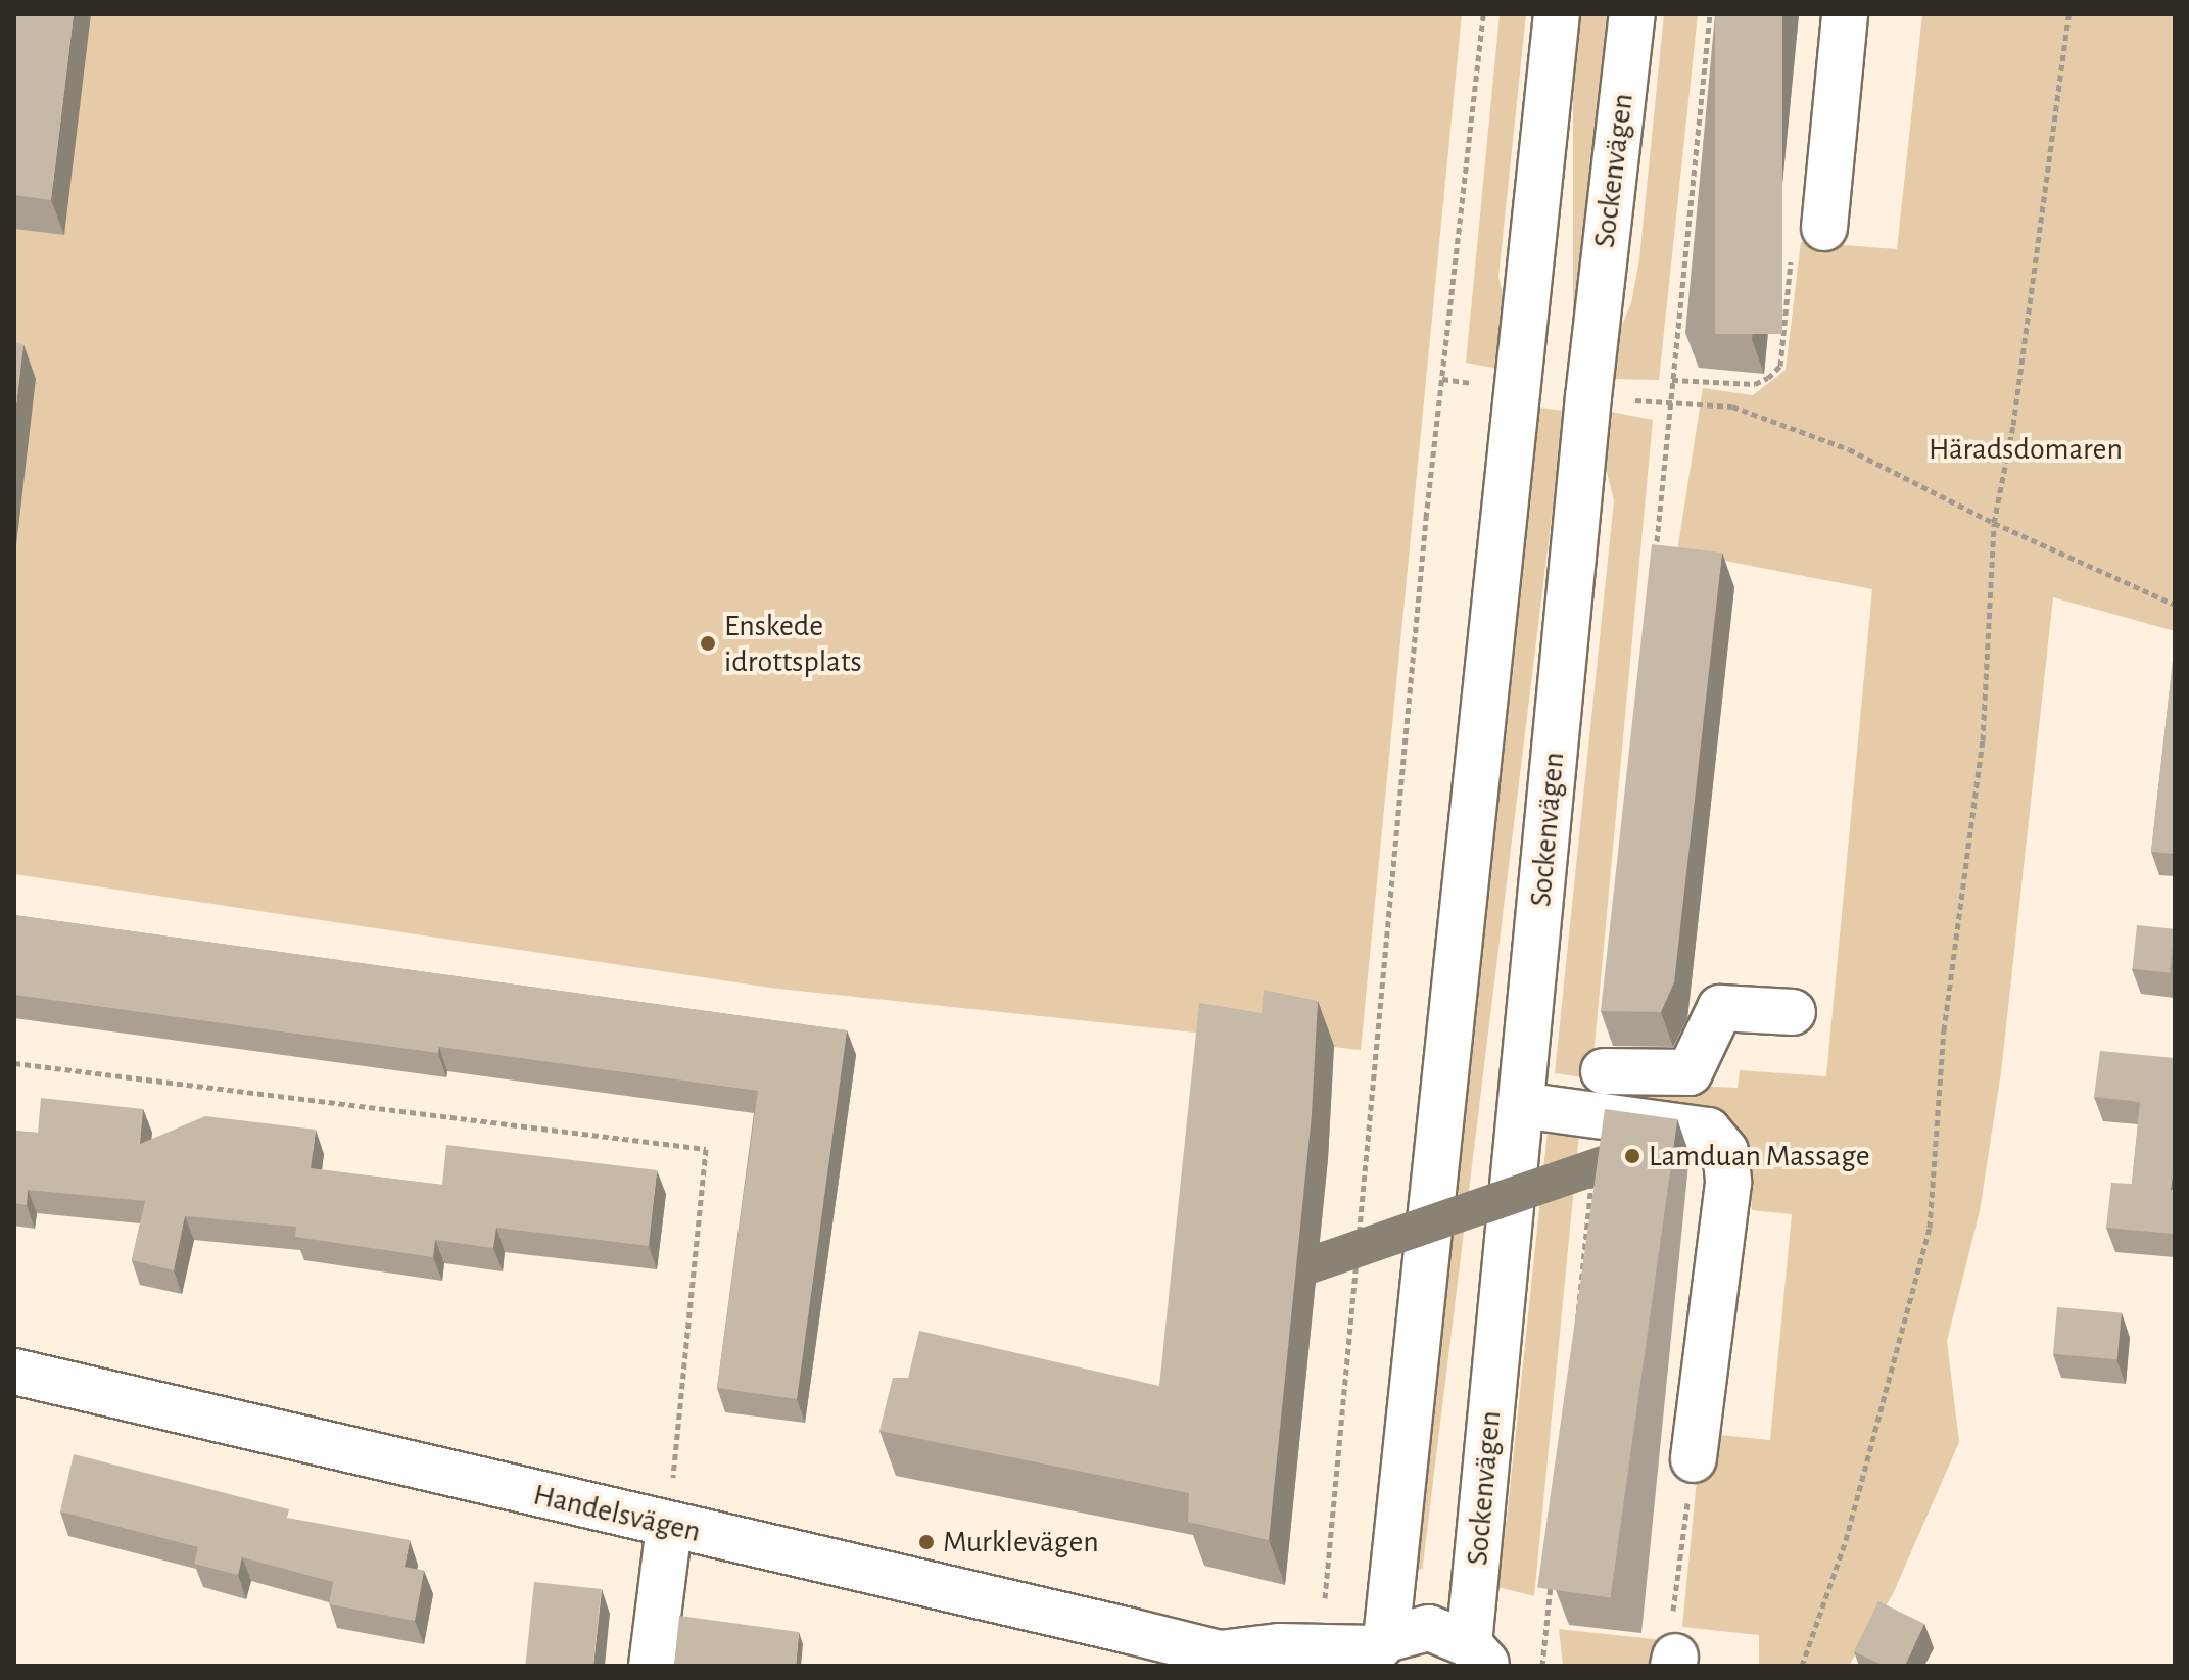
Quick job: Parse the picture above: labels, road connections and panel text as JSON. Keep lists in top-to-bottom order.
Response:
{
  "streets": {
    "street": ["Sockenvägen", "Handelsvägen"]
  },
  "crossings": [
    ["Sockenvägen", "Handelsvägen"]
  ],
  "parks": ["Häradsdomaren"],
  "places": ["Enskede idrottsplats", "Lamduan Massage", "Murklevägen"]
}
